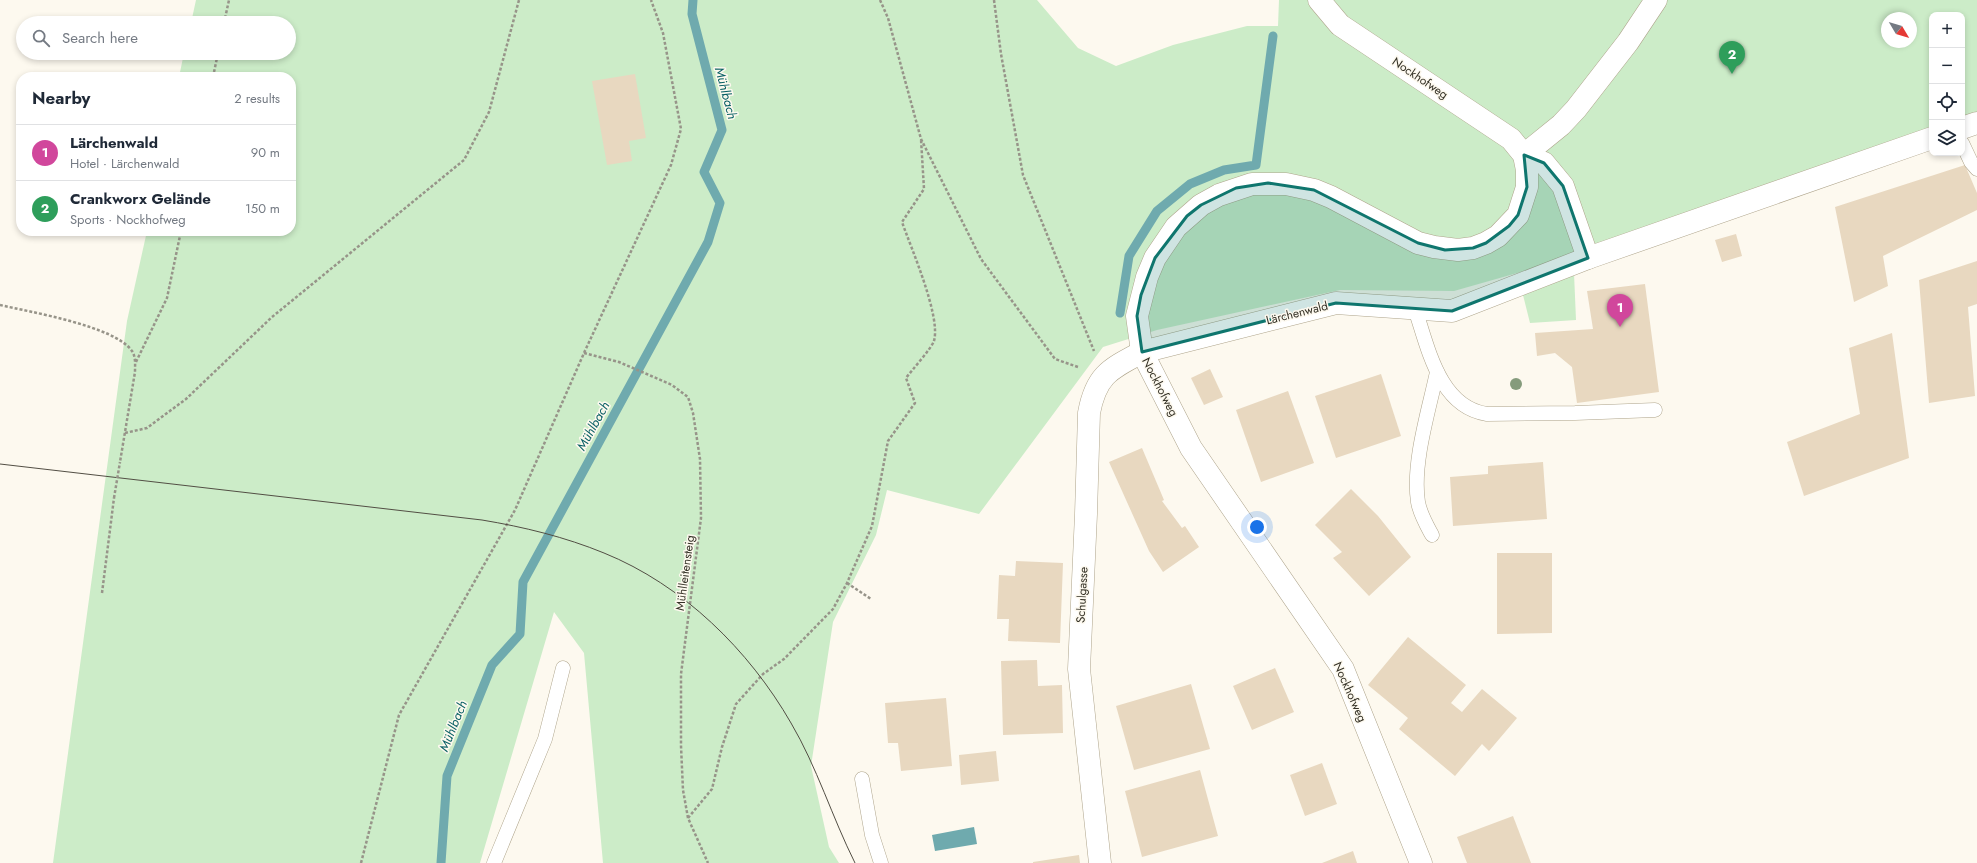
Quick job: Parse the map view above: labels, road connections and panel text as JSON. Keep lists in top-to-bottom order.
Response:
{
  "streets": {
    "street": ["Nockhofweg", "Lärchenwald", "Schulgasse"],
    "path": ["Mühlleitensteig"]
  },
  "crossings": [
    ["Nockhofweg", "Lärchenwald"],
    ["Nockhofweg", "Schulgasse"],
    ["Lärchenwald", "Schulgasse"]
  ],
  "water": ["Mühlbach"],
  "north": "bottom right",
  "page": {
    "map_buttons": ["+", "−"],
    "search": "Search here",
    "pins": ["2", "1"],
    "heading": ["Nearby", "2 results"],
    "list": [
      {
        "mark": "1",
        "name": "Lärchenwald",
        "note": "Hotel · Lärchenwald",
        "value": "90 m"
      },
      {
        "mark": "2",
        "name": "Crankworx Gelände",
        "note": "Sports · Nockhofweg",
        "value": "150 m"
      }
    ]
  }
}
